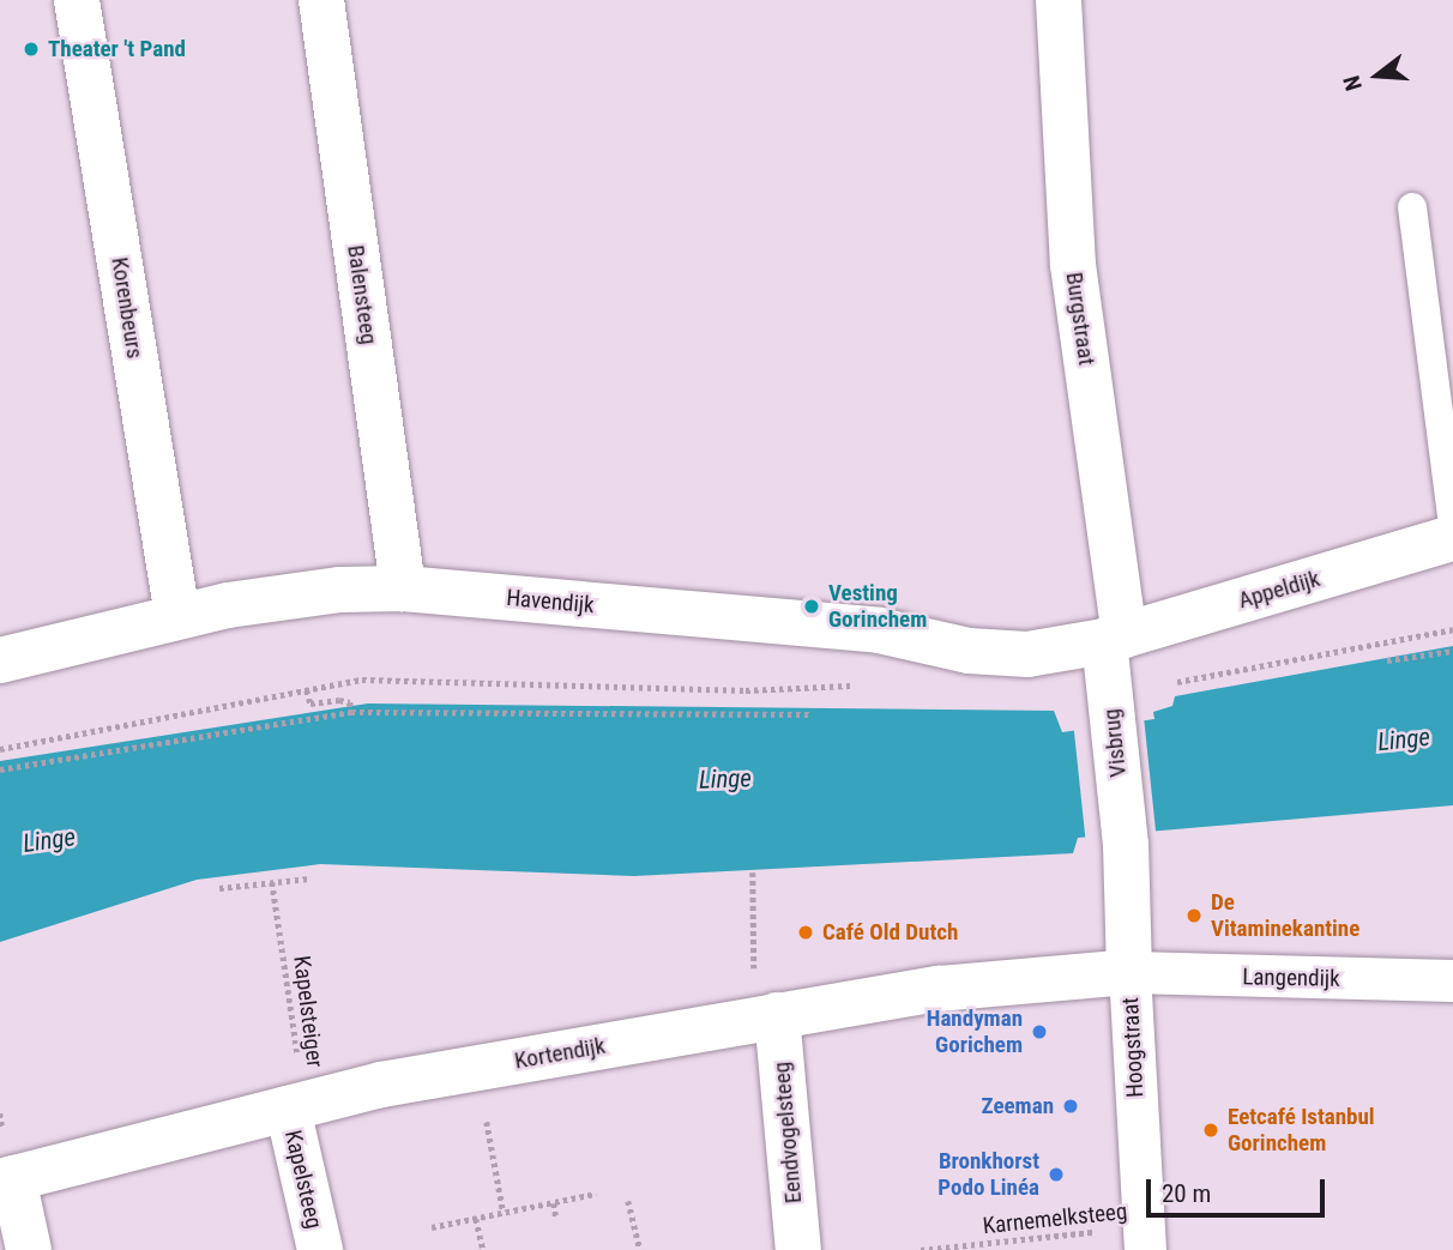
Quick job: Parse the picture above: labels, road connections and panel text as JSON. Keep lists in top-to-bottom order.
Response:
{
  "streets": {
    "street": [
      "Balensteeg",
      "Korenbeurs",
      "Burgstraat",
      "Appeldijk",
      "Havendijk",
      "Visbrug",
      "Langendijk",
      "Hoogstraat",
      "Kortendijk",
      "Eendvogelsteeg",
      "Kapelsteeg"
    ],
    "path": ["Kapelsteiger", "Karnemelksteeg"]
  },
  "crossings": [
    ["Balensteeg", "Havendijk"],
    ["Korenbeurs", "Havendijk"],
    ["Burgstraat", "Appeldijk"],
    ["Burgstraat", "Havendijk"],
    ["Burgstraat", "Visbrug"],
    ["Appeldijk", "Havendijk"],
    ["Appeldijk", "Visbrug"],
    ["Havendijk", "Visbrug"],
    ["Visbrug", "Hoogstraat"],
    ["Langendijk", "Hoogstraat"],
    ["Langendijk", "Kortendijk"],
    ["Kapelsteiger", "Kortendijk"],
    ["Kapelsteiger", "Kapelsteeg"],
    ["Hoogstraat", "Kortendijk"],
    ["Hoogstraat", "Karnemelksteeg"],
    ["Kortendijk", "Eendvogelsteeg"],
    ["Kortendijk", "Kapelsteeg"]
  ],
  "water": ["Linge"],
  "places": [
    "Theater 't Pand",
    "Vesting Gorinchem",
    "De Vitaminekantine",
    "Café Old Dutch",
    "Handyman Gorichem",
    "Zeeman",
    "Eetcafé Istanbul Gorinchem",
    "Bronkhorst Podo Linéa"
  ],
  "scale_bar": "20 m",
  "north": "left"
}
